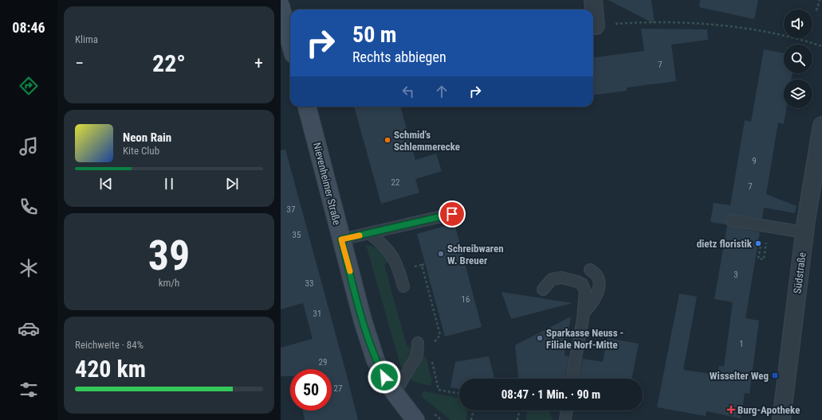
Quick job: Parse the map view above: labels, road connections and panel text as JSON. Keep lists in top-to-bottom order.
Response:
{
  "streets": {
    "main road": ["Nievenheimer Straße"],
    "street": ["Südstraße"]
  },
  "places": {
    "other": [
      "Schmid's Schlemmerecke",
      "dietz floristik",
      "Schreibwaren W. Breuer",
      "Sparkasse Neuss - Filiale Norf-Mitte"
    ],
    "transit": ["Wisselter Weg"],
    "health": ["Burg-Apotheke"]
  },
  "house_numbers": [
    "7",
    "9",
    "22",
    "7",
    "37",
    "35",
    "3",
    "33",
    "16",
    "31",
    "1",
    "29",
    "27"
  ],
  "page": {
    "tabs": "08:46",
    "tile": [
      "Klima",
      ["39", "km/h"],
      ["Reichweite · 84%", "420 km"]
    ],
    "turn": ["50 m", "Rechts abbiegen"],
    "heat": ["−", "22°", "+"],
    "song": ["Neon Rain", "Kite Club"],
    "limit": "50",
    "trip": "08:47 · 1 Min. · 90 m"
  }
}
